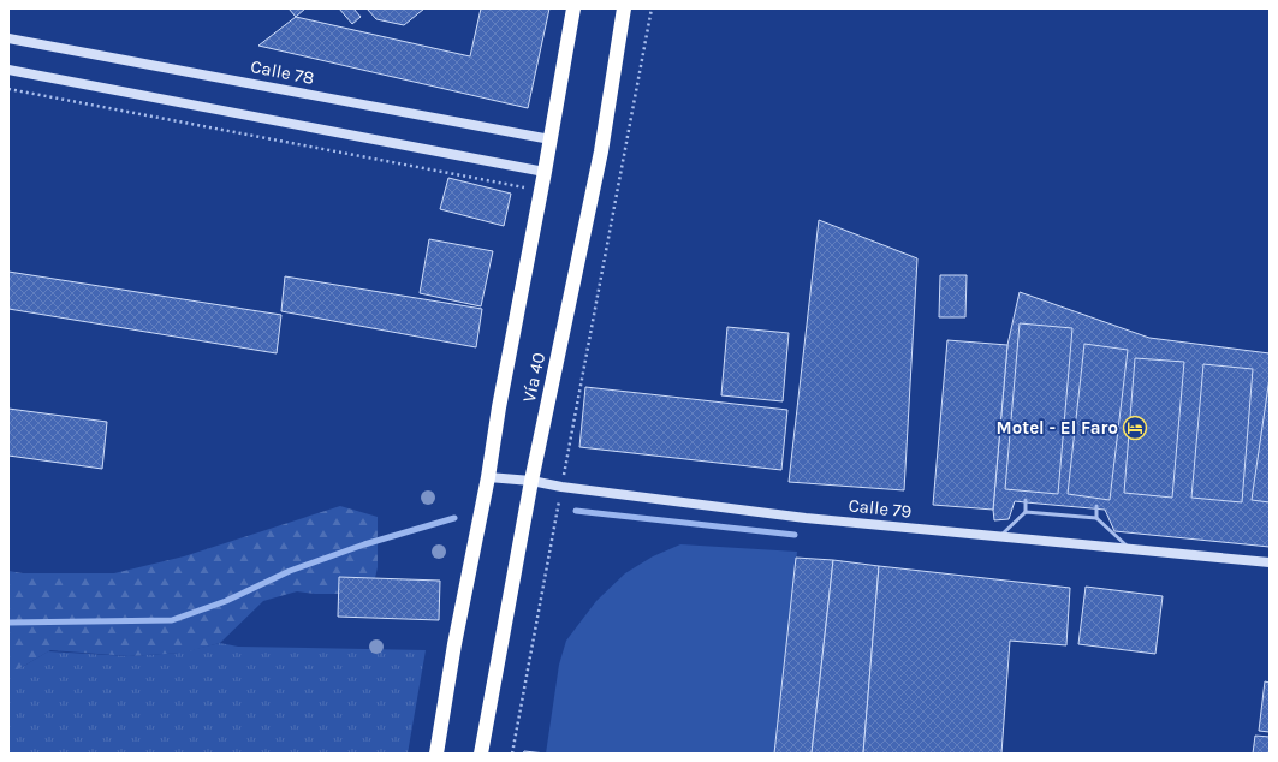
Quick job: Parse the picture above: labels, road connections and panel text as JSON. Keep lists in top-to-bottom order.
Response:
{
  "streets": {
    "highway": ["Vía 40"],
    "main road": ["Calle 78", "Calle 79"]
  },
  "crossings": [
    ["Calle 78", "Vía 40"],
    ["Vía 40", "Calle 79"]
  ],
  "places": {
    "hotel": ["Motel - El Faro"]
  }
}
